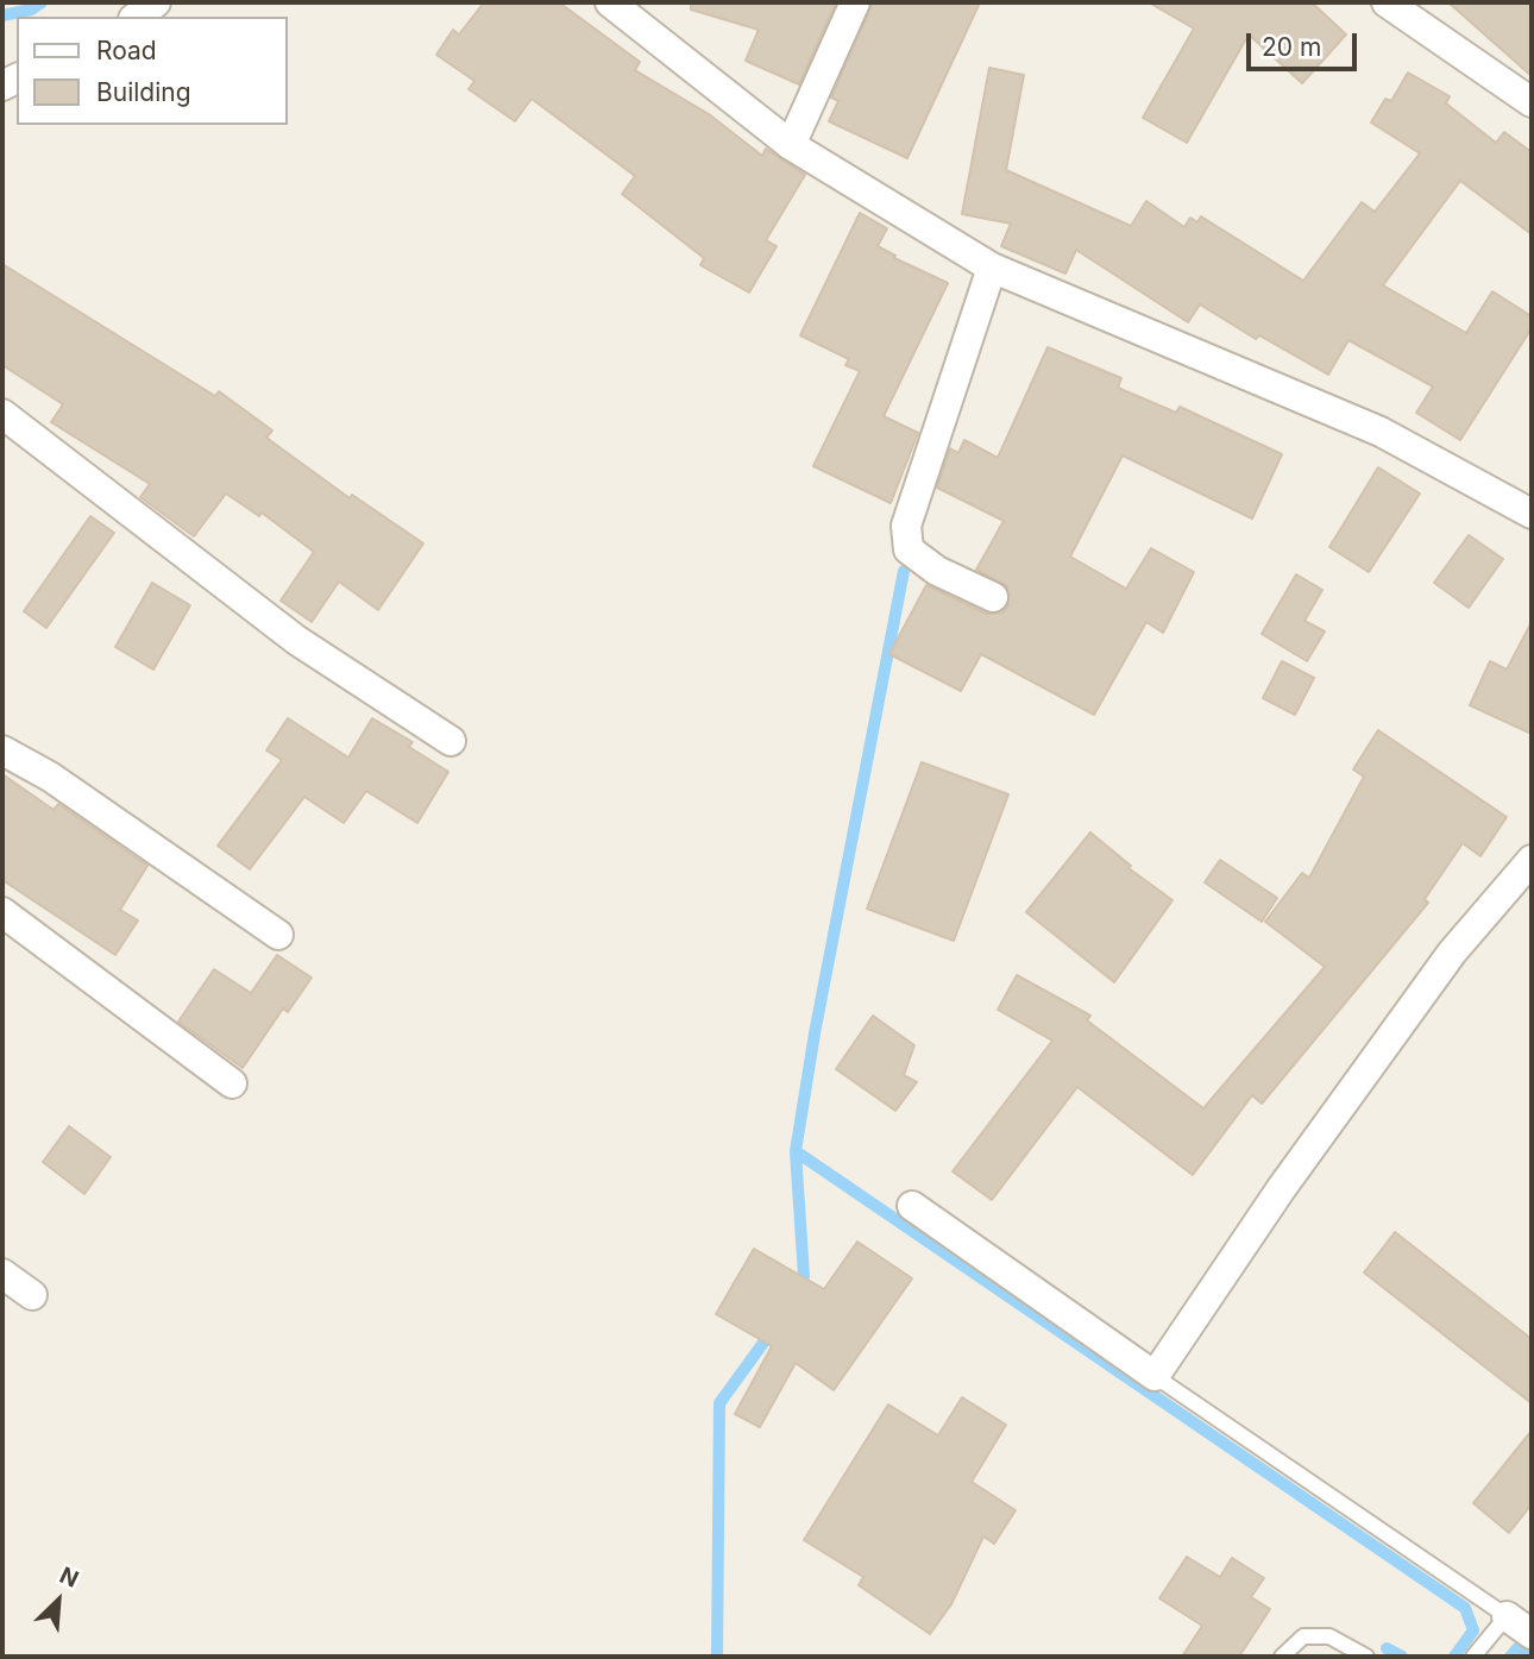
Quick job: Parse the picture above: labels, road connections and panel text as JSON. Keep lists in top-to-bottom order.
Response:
{
  "legend": ["Road", "Building"],
  "scale_bar": "20 m",
  "north": "top right"
}
